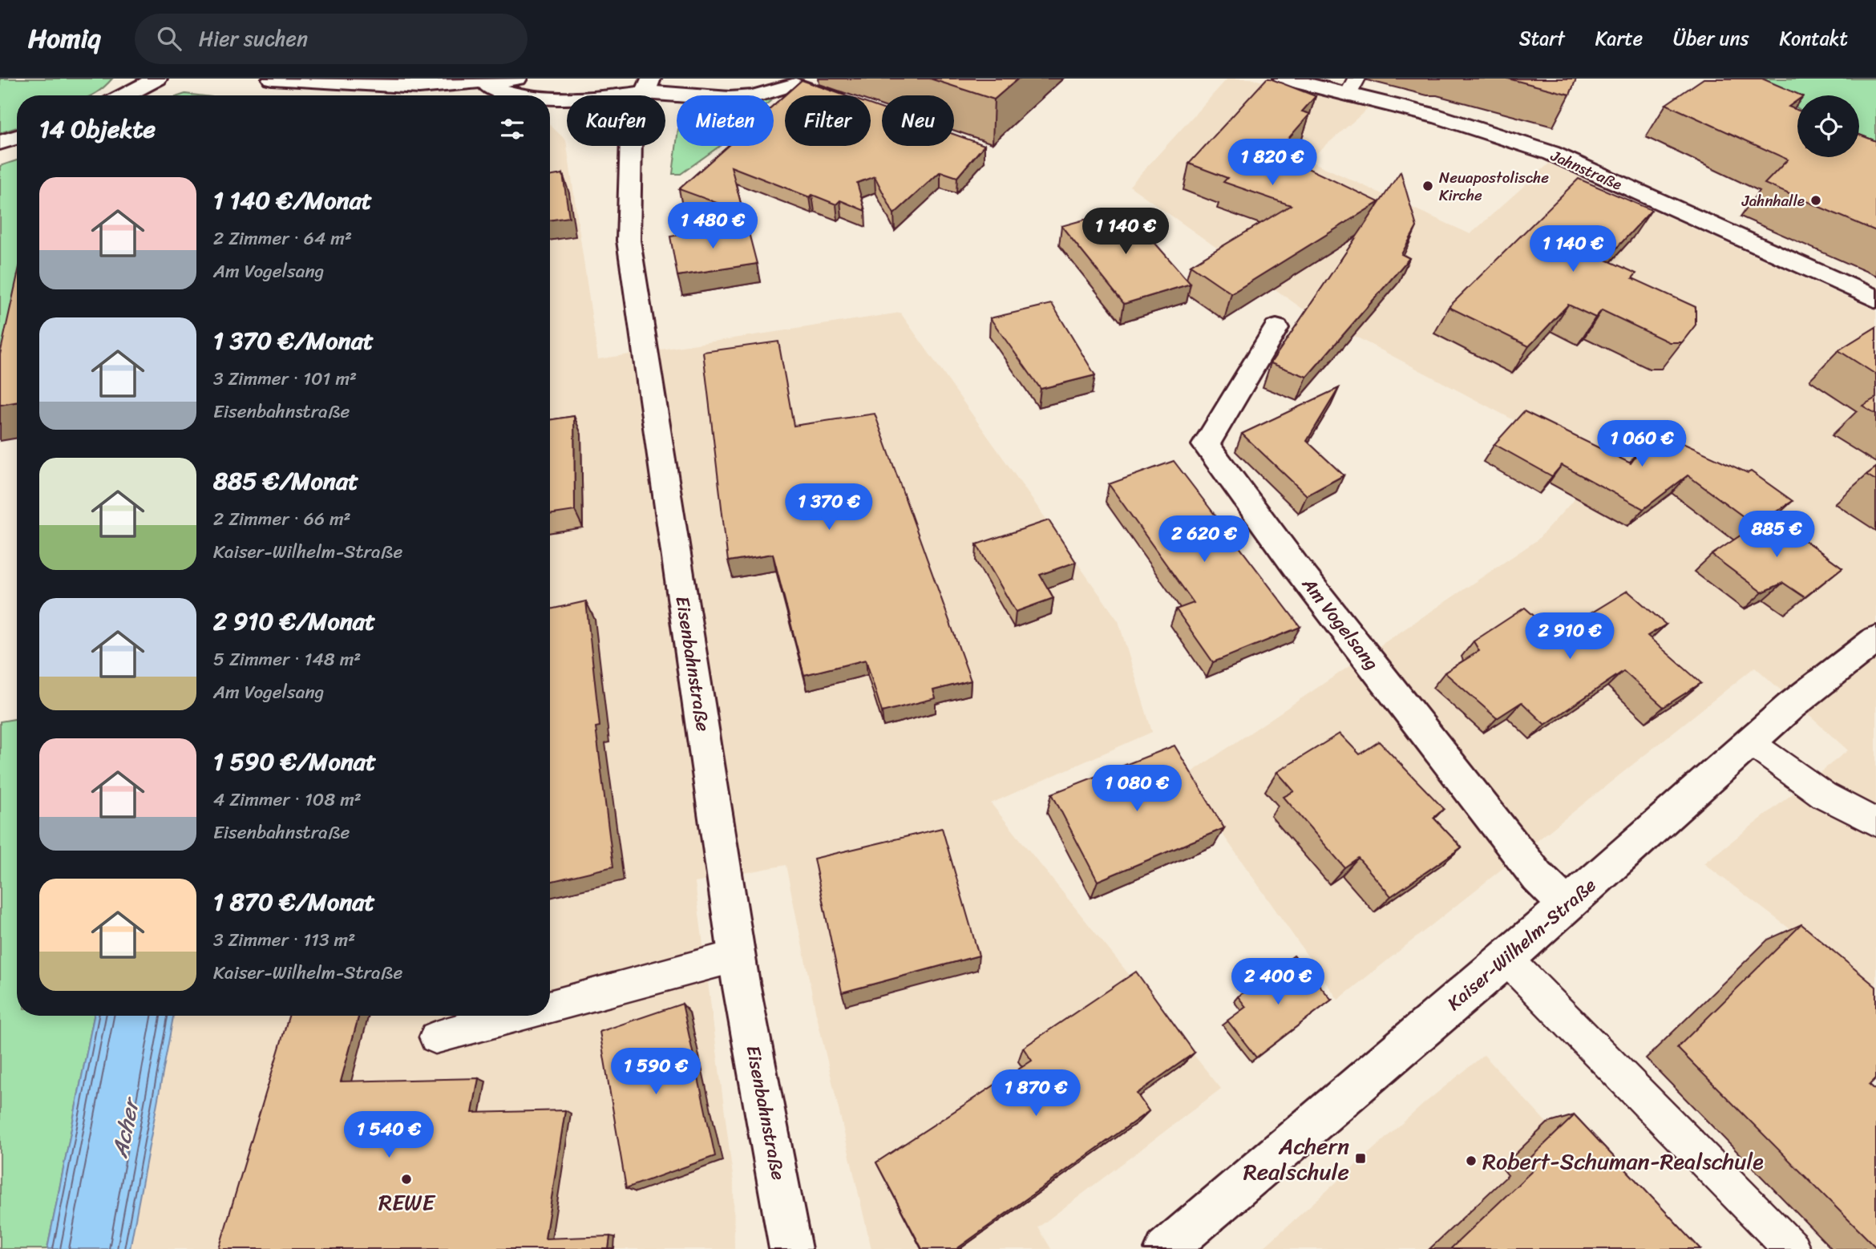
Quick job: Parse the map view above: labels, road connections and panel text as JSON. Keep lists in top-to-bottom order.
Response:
{
  "streets": {
    "street": [
      "Jahnstraße",
      "Am Vogelsang",
      "Eisenbahnstraße",
      "Kaiser-Wilhelm-Straße"
    ]
  },
  "crossings": [
    ["Am Vogelsang", "Kaiser-Wilhelm-Straße"]
  ],
  "water": ["Acher"],
  "places": {
    "other": [
      "Neuapostolische Kirche",
      "Jahnhalle",
      "Robert-Schuman-Realschule",
      "REWE"
    ],
    "transit": ["Achern Realschule"]
  },
  "page": {
    "header": "Homiq",
    "search": "Hier suchen",
    "nav": [
      "Start",
      "Karte",
      "Über uns",
      "Kontakt"
    ],
    "chip": [
      "Kaufen",
      "Mieten",
      "Filter",
      "Neu"
    ],
    "heading": "14 Objekte",
    "price": [
      "1 820 €",
      "1 480 €",
      "1 140 €",
      "1 140 €",
      "1 060 €",
      "1 370 €",
      "885 €",
      "2 620 €",
      "2 910 €",
      "1 080 €",
      "2 400 €",
      "1 590 €",
      "1 870 €",
      "1 540 €"
    ],
    "list": [
      {
        "name": "1 140 €/Monat",
        "note": "2 Zimmer · 64 m² · Am Vogelsang"
      },
      {
        "name": "1 370 €/Monat",
        "note": "3 Zimmer · 101 m² · Eisenbahnstraße"
      },
      {
        "name": "885 €/Monat",
        "note": "2 Zimmer · 66 m² · Kaiser-Wilhelm-Straße"
      },
      {
        "name": "2 910 €/Monat",
        "note": "5 Zimmer · 148 m² · Am Vogelsang"
      },
      {
        "name": "1 590 €/Monat",
        "note": "4 Zimmer · 108 m² · Eisenbahnstraße"
      },
      {
        "name": "1 870 €/Monat",
        "note": "3 Zimmer · 113 m² · Kaiser-Wilhelm-Straße"
      }
    ]
  }
}
